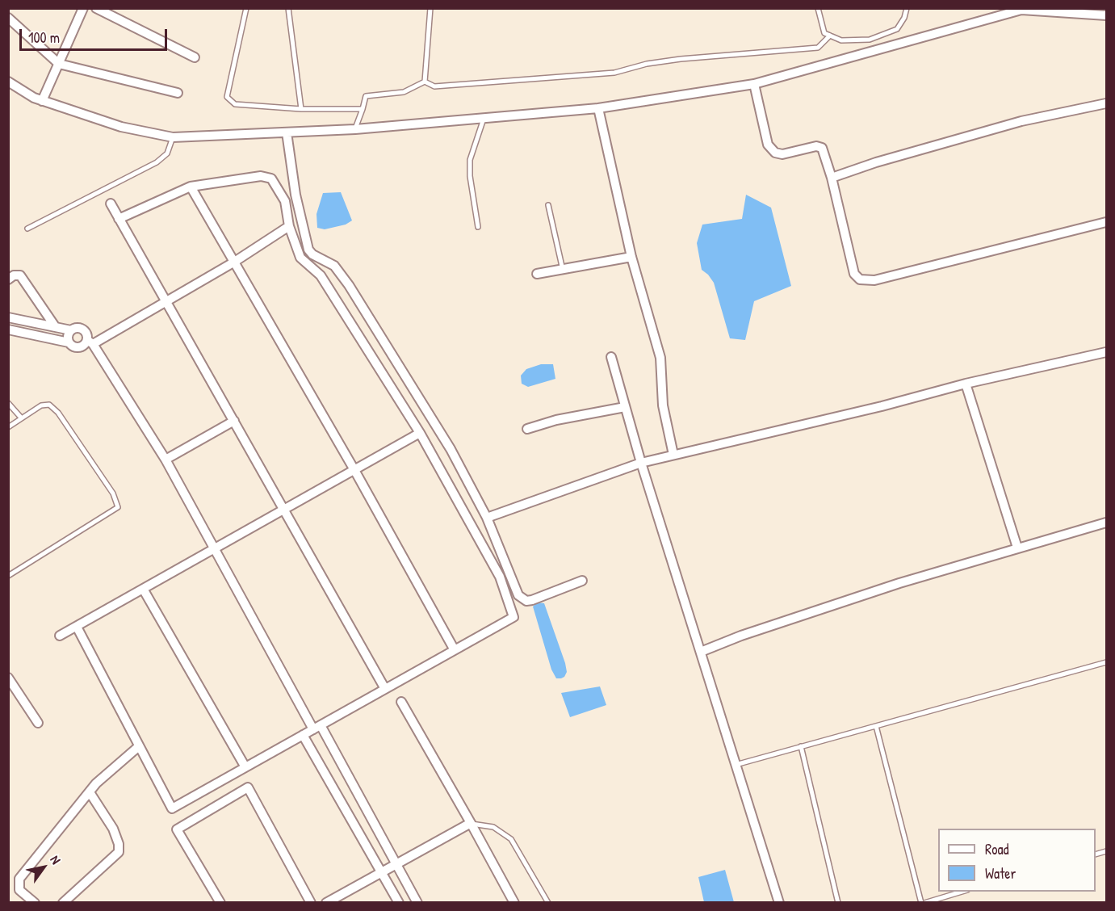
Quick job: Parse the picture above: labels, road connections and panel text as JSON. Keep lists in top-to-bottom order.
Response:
{
  "legend": ["Road", "Water"],
  "scale_bar": "100 m",
  "north": "top right"
}
